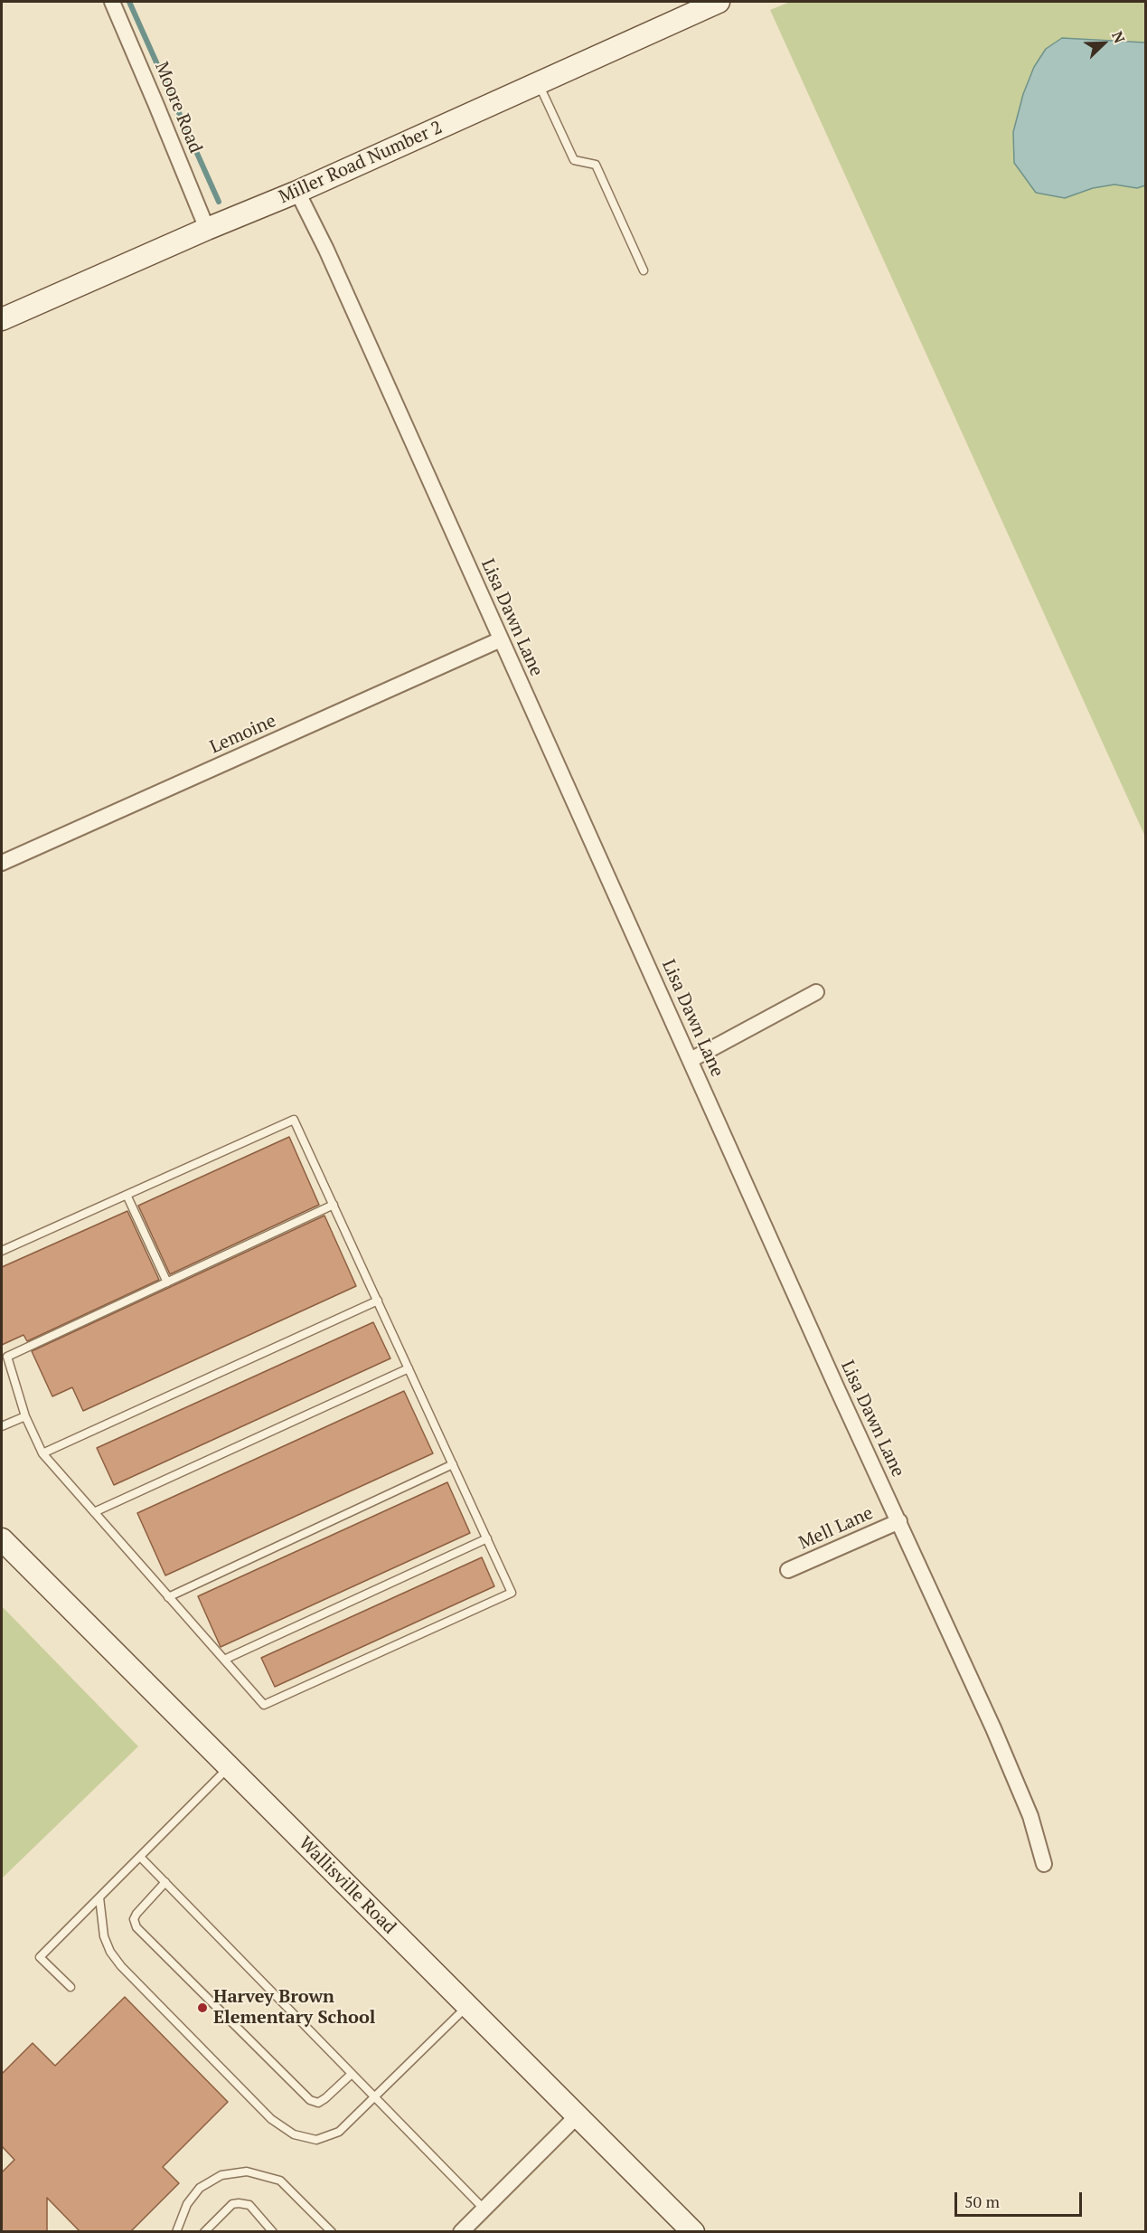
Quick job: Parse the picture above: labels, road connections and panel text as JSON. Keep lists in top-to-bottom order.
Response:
{
  "streets": {
    "main road": ["Miller Road Number 2", "Wallisville Road"],
    "street": [
      "Moore Road",
      "Lisa Dawn Lane",
      "Lemoine",
      "Mell Lane"
    ]
  },
  "crossings": [
    ["Moore Road", "Miller Road Number 2"],
    ["Miller Road Number 2", "Lisa Dawn Lane"],
    ["Lisa Dawn Lane", "Lemoine"],
    ["Lisa Dawn Lane", "Mell Lane"]
  ],
  "places": ["Harvey Brown Elementary School"],
  "scale_bar": "50 m",
  "north": "top right"
}
